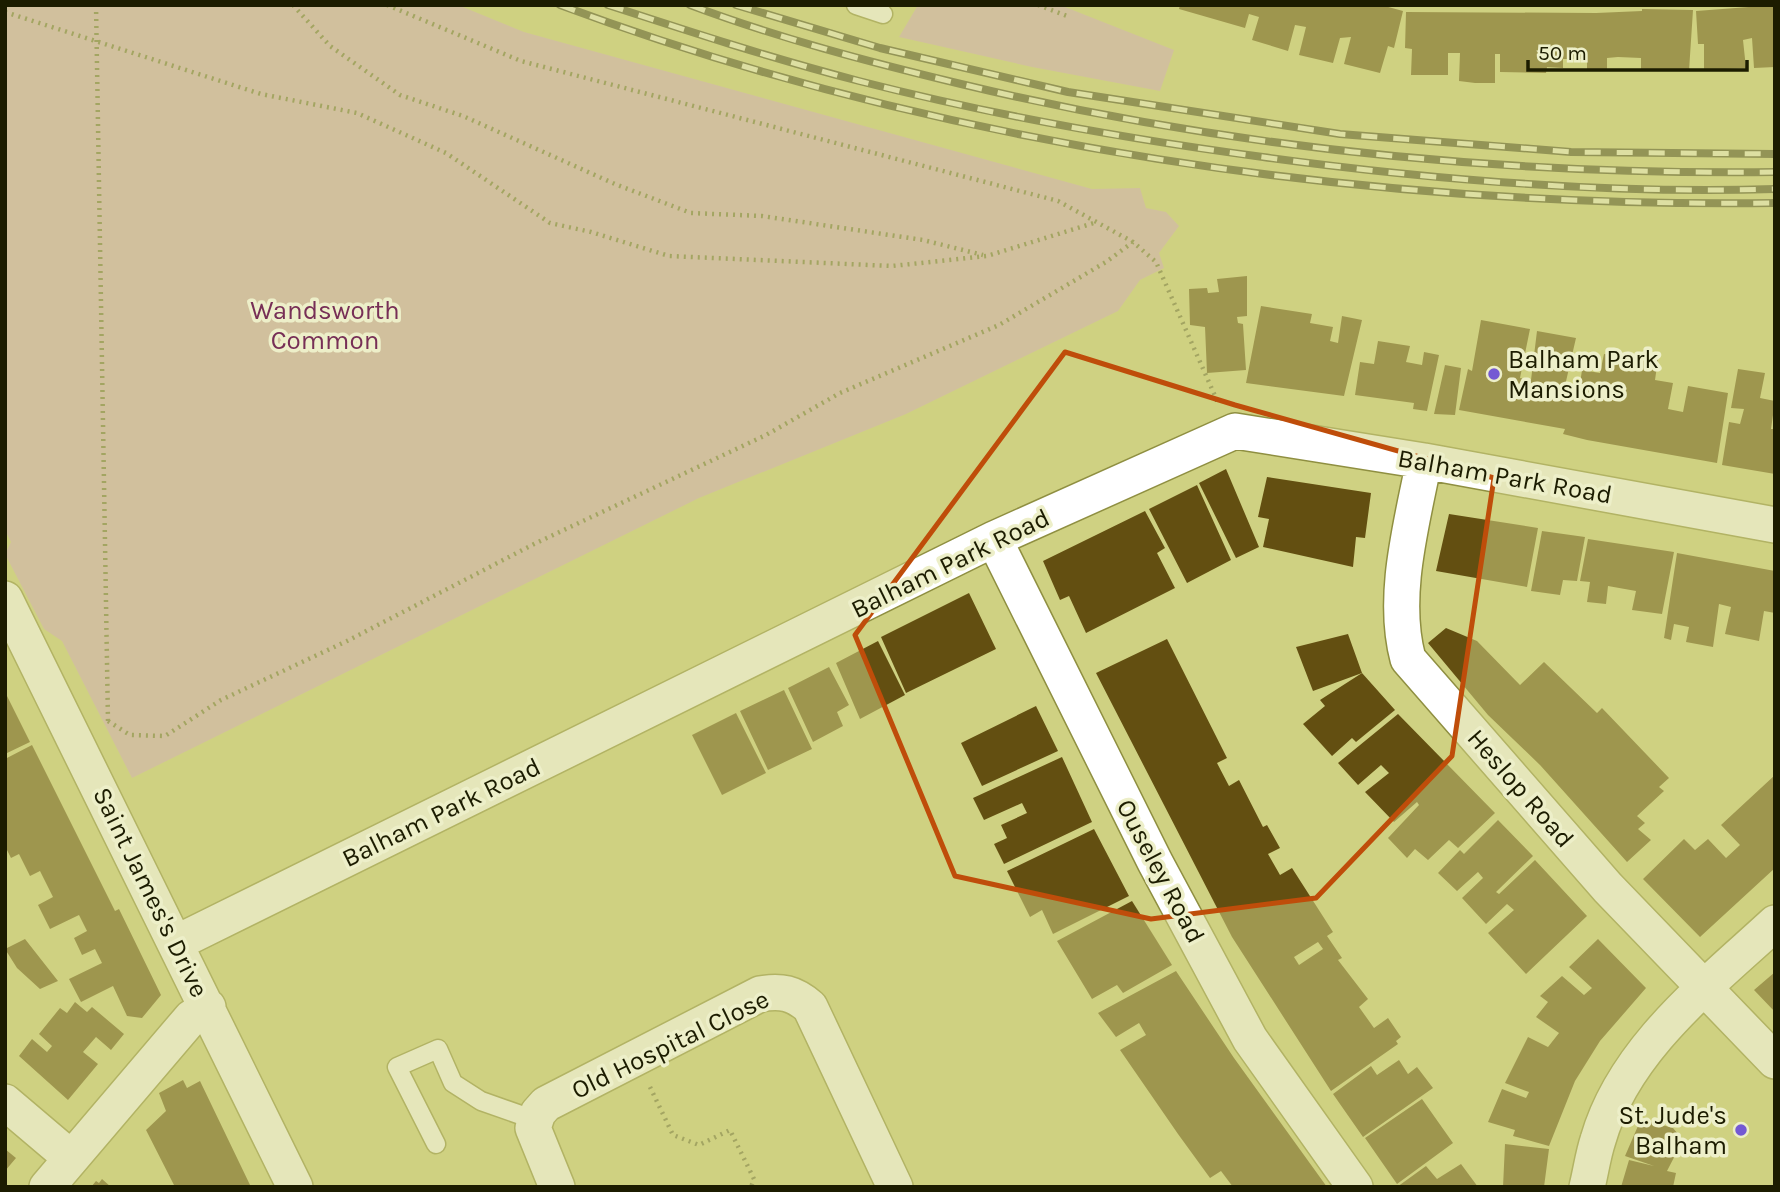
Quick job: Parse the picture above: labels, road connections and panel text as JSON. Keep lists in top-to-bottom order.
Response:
{
  "streets": {
    "street": [
      "Balham Park Road",
      "Heslop Road",
      "Ouseley Road",
      "Saint James's Drive",
      "Old Hospital Close"
    ]
  },
  "crossings": [
    ["Balham Park Road", "Heslop Road"],
    ["Balham Park Road", "Ouseley Road"],
    ["Balham Park Road", "Saint James's Drive"]
  ],
  "parks": ["Wandsworth Common"],
  "places": ["Balham Park Mansions", "St. Jude's Balham"],
  "scale_bar": "50 m"
}
